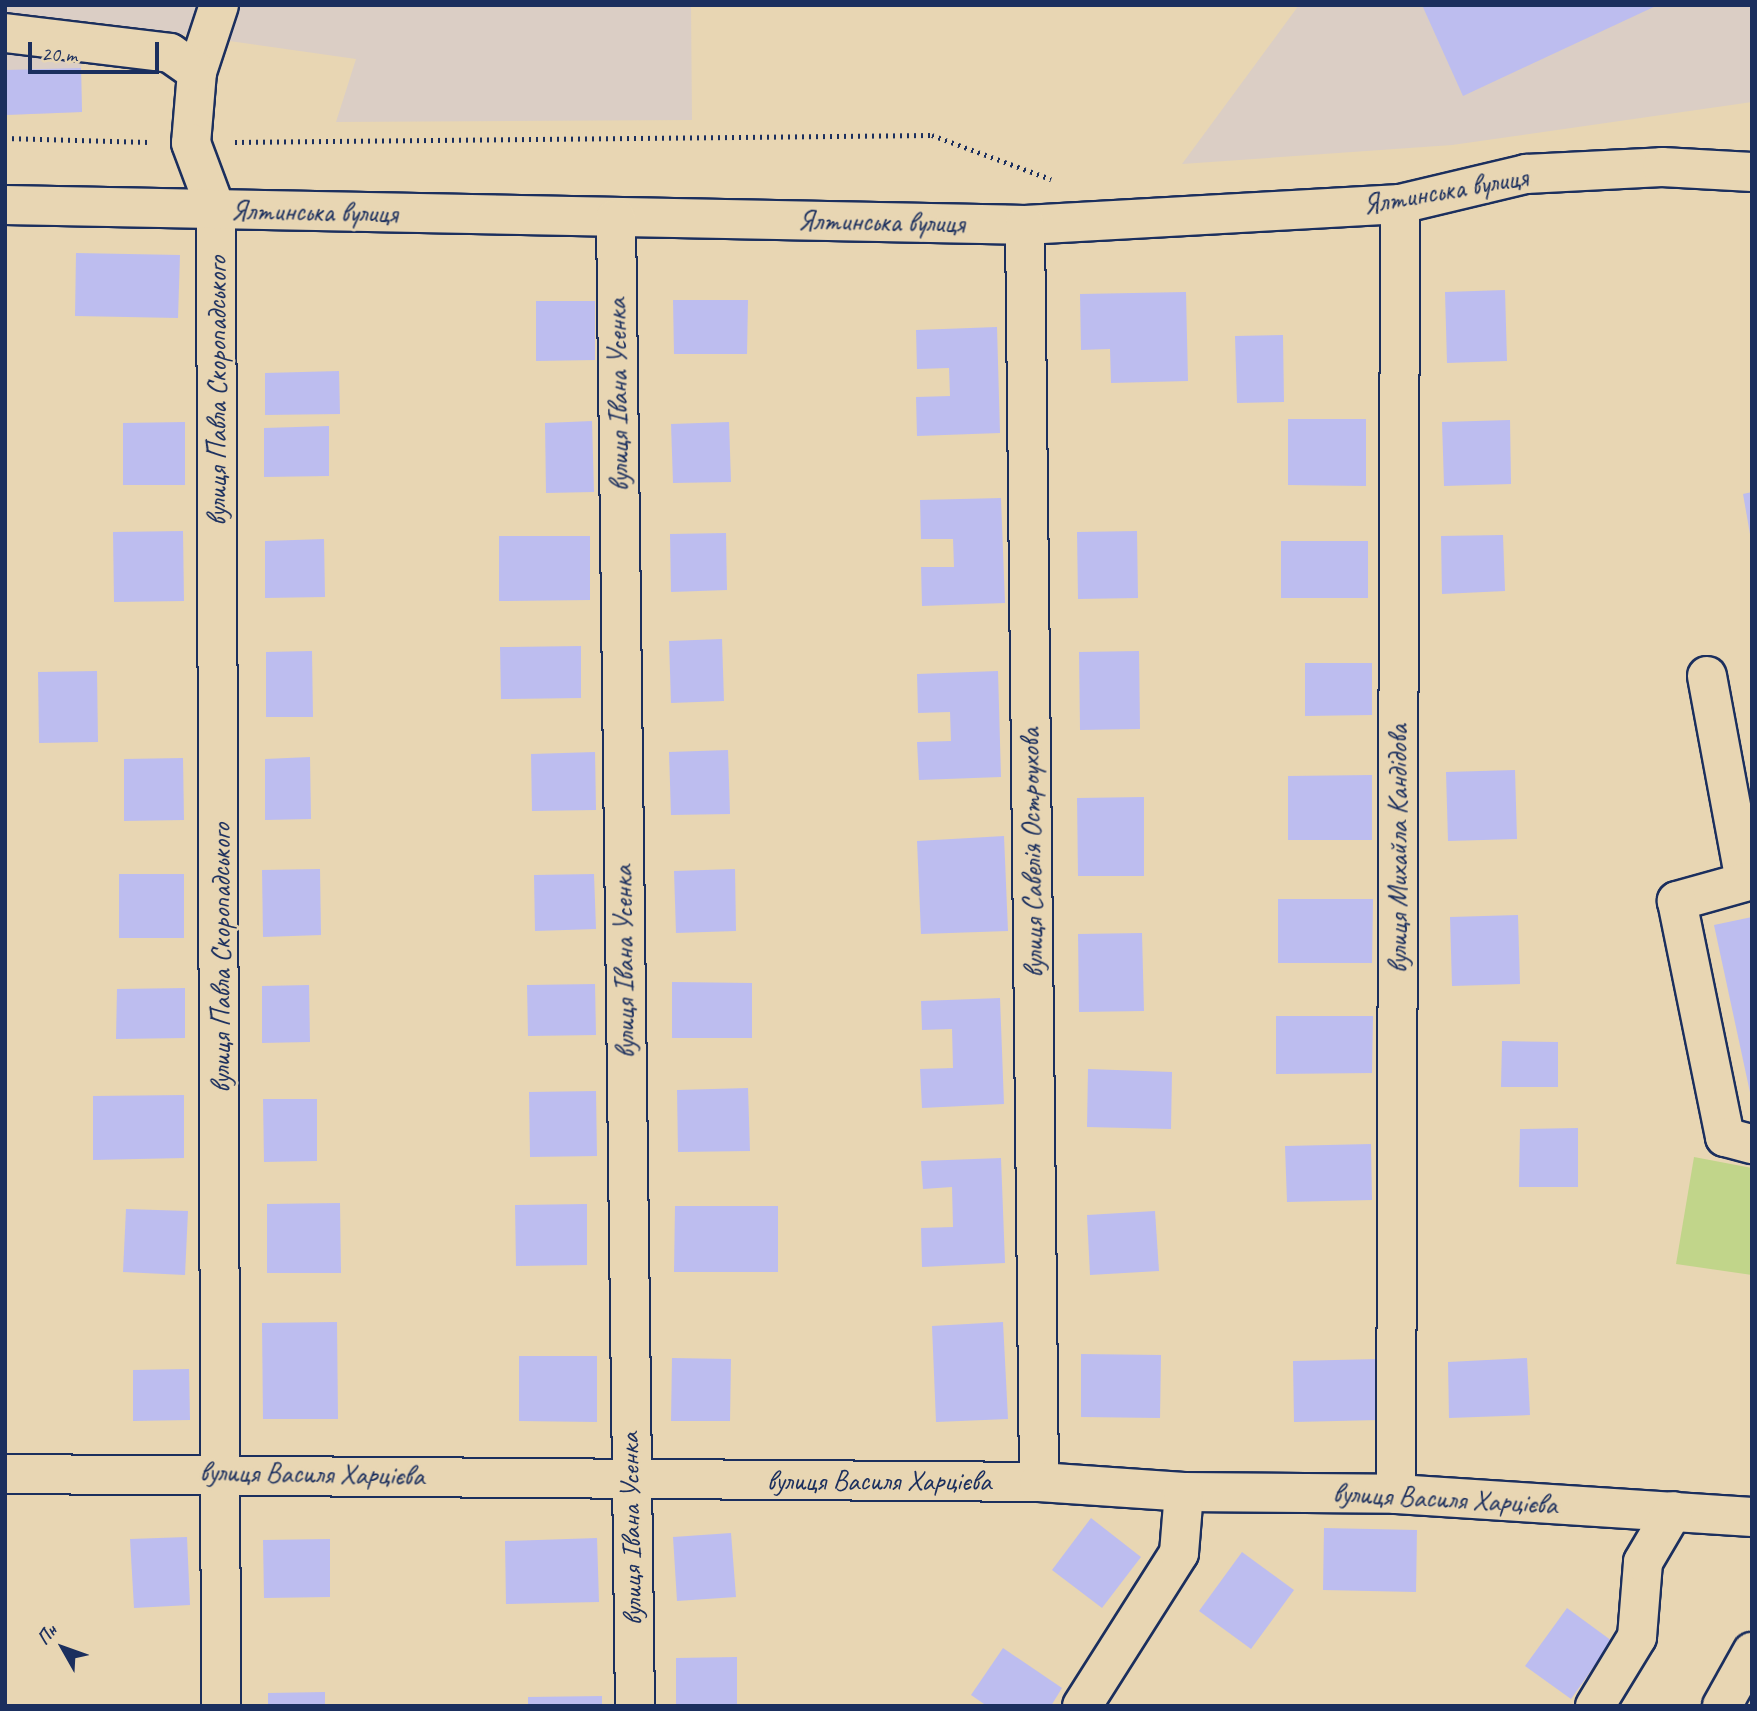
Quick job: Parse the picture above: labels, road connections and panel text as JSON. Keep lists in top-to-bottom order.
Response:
{
  "streets": {
    "street": [
      "Ялтинська вулиця",
      "вулиця Павла Скоропадського",
      "вулиця Івана Усенка",
      "вулиця Михайла Кандідова",
      "вулиця Савелія Остроухова",
      "вулиця Василя Харцієва"
    ]
  },
  "crossings": [
    ["Ялтинська вулиця", "вулиця Павла Скоропадського"],
    ["Ялтинська вулиця", "вулиця Івана Усенка"],
    ["Ялтинська вулиця", "вулиця Михайла Кандідова"],
    ["Ялтинська вулиця", "вулиця Савелія Остроухова"],
    ["вулиця Павла Скоропадського", "вулиця Василя Харцієва"],
    ["вулиця Івана Усенка", "вулиця Василя Харцієва"],
    ["вулиця Михайла Кандідова", "вулиця Василя Харцієва"],
    ["вулиця Савелія Остроухова", "вулиця Василя Харцієва"]
  ],
  "scale_bar": "20 m",
  "north": "top left"
}
